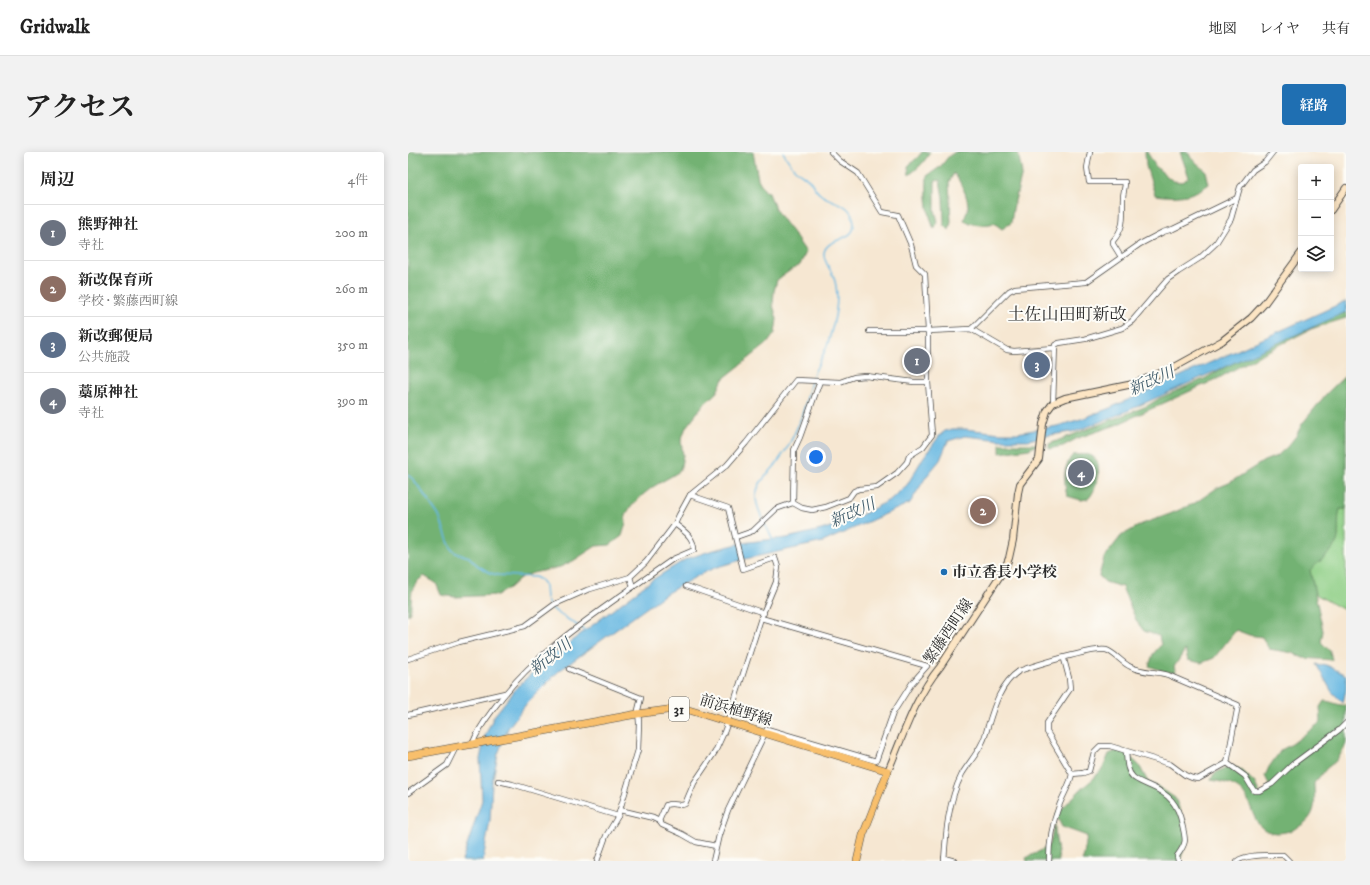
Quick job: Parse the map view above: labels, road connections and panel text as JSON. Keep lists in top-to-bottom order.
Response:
{
  "streets": {
    "main road": ["繁藤西町線", "31", "前浜植野線"]
  },
  "crossings": [
    ["繁藤西町線", "前浜植野線"]
  ],
  "districts": ["土佐山田町新改"],
  "water": ["新改川"],
  "places": ["市立香長小学校"],
  "page": {
    "header": "Gridwalk",
    "nav": ["地図", "レイヤ", "共有"],
    "title": "アクセス",
    "buttons": "経路",
    "heading": ["周辺", "4件"],
    "map_buttons": ["+", "−"],
    "list": [
      {
        "mark": "1",
        "name": "熊野神社",
        "note": "寺社",
        "value": "200 m"
      },
      {
        "mark": "2",
        "name": "新改保育所",
        "note": "学校 · 繁藤西町線",
        "value": "260 m"
      },
      {
        "mark": "3",
        "name": "新改郵便局",
        "note": "公共施設",
        "value": "350 m"
      },
      {
        "mark": "4",
        "name": "藁原神社",
        "note": "寺社",
        "value": "390 m"
      }
    ],
    "pins": [
      "1",
      "3",
      "4",
      "2"
    ]
  }
}
